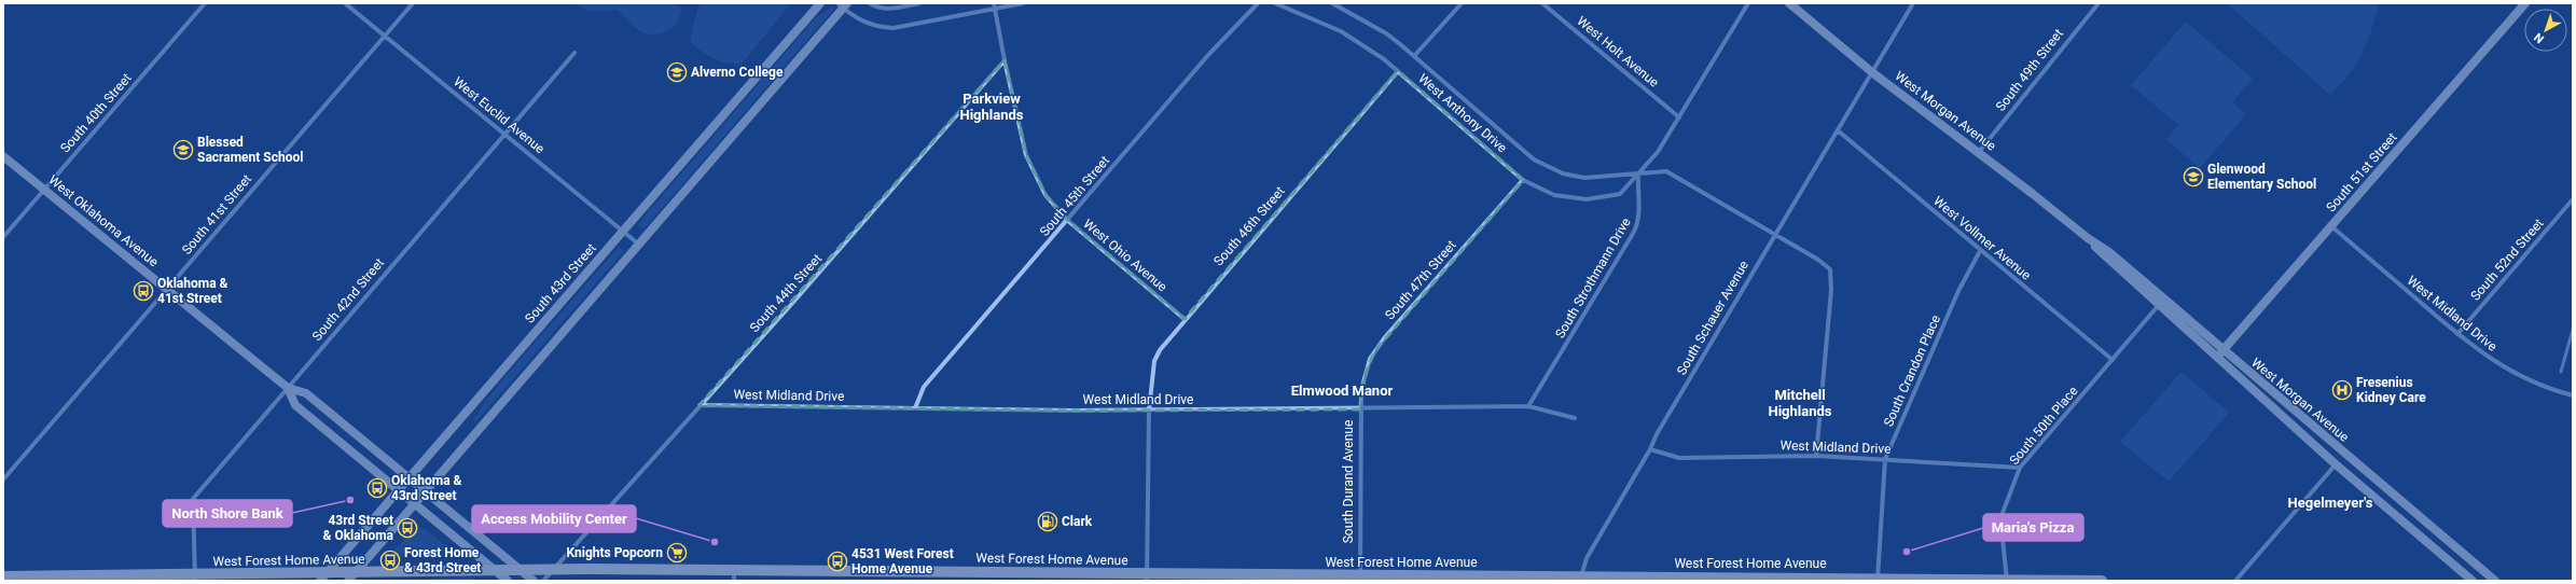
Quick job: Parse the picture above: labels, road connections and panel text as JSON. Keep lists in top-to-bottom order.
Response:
{
  "streets": {
    "main road": [
      "West Morgan Avenue",
      "South 51st Street",
      "West Oklahoma Avenue",
      "South 43rd Street",
      "West Forest Home Avenue"
    ],
    "street": [
      "West Holt Avenue",
      "South 49th Street",
      "South 40th Street",
      "West Anthony Drive",
      "West Euclid Avenue",
      "South 45th Street",
      "South 41st Street",
      "South 46th Street",
      "West Vollmer Avenue",
      "West Ohio Avenue",
      "South 52nd Street",
      "South Strothmann Drive",
      "South 47th Street",
      "South 44th Street",
      "South 42nd Street",
      "West Midland Drive",
      "South Schauer Avenue",
      "South Crandon Place",
      "South 50th Place",
      "South Durand Avenue"
    ]
  },
  "crossings": [
    ["South 49th Street", "West Morgan Avenue"],
    ["West Morgan Avenue", "South 51st Street"],
    ["West Morgan Avenue", "South Schauer Avenue"],
    ["West Morgan Avenue", "South 50th Place"],
    ["South 40th Street", "West Oklahoma Avenue"],
    ["West Anthony Drive", "South 46th Street"],
    ["West Anthony Drive", "South Strothmann Drive"],
    ["West Anthony Drive", "South 47th Street"],
    ["West Anthony Drive", "West Midland Drive"],
    ["West Anthony Drive", "South Schauer Avenue"],
    ["West Euclid Avenue", "South 41st Street"],
    ["West Euclid Avenue", "South 43rd Street"],
    ["West Euclid Avenue", "South 42nd Street"],
    ["South 51st Street", "West Midland Drive"],
    ["South 45th Street", "West Ohio Avenue"],
    ["South 45th Street", "West Midland Drive"],
    ["South 41st Street", "West Oklahoma Avenue"],
    ["West Oklahoma Avenue", "South 43rd Street"],
    ["West Oklahoma Avenue", "South 42nd Street"],
    ["West Oklahoma Avenue", "West Forest Home Avenue"],
    ["South 46th Street", "West Ohio Avenue"],
    ["South 46th Street", "West Midland Drive"],
    ["South 46th Street", "West Forest Home Avenue"],
    ["West Vollmer Avenue", "South Schauer Avenue"],
    ["West Vollmer Avenue", "South Crandon Place"],
    ["West Vollmer Avenue", "South 50th Place"],
    ["West Ohio Avenue", "South 44th Street"],
    ["South 52nd Street", "West Midland Drive"],
    ["South Strothmann Drive", "West Midland Drive"],
    ["South 47th Street", "West Midland Drive"],
    ["South 47th Street", "South Durand Avenue"],
    ["South 43rd Street", "West Forest Home Avenue"],
    ["South 44th Street", "West Midland Drive"],
    ["South 44th Street", "West Forest Home Avenue"],
    ["South 42nd Street", "West Forest Home Avenue"],
    ["West Midland Drive", "South Schauer Avenue"],
    ["West Midland Drive", "South Crandon Place"],
    ["West Midland Drive", "South 50th Place"],
    ["West Midland Drive", "South Durand Avenue"],
    ["South Schauer Avenue", "West Forest Home Avenue"],
    ["South Crandon Place", "West Forest Home Avenue"],
    ["South 50th Place", "West Forest Home Avenue"],
    ["South Durand Avenue", "West Forest Home Avenue"]
  ],
  "districts": [
    "Parkview Highlands",
    "Elmwood Manor",
    "Mitchell Highlands",
    "Hegelmeyer's"
  ],
  "places": {
    "school or university": ["Alverno College", "Blessed Sacrament School", "Glenwood Elementary School"],
    "bus stop": [
      "Oklahoma & 41st Street",
      "Oklahoma & 43rd Street",
      "43rd Street & Oklahoma",
      "Forest Home & 43rd Street",
      "4531 West Forest Home Avenue"
    ],
    "hospital": ["Fresenius Kidney Care"],
    "other": ["North Shore Bank", "Access Mobility Center", "Maria's Pizza"],
    "fuel station": ["Clark"],
    "supermarket": ["Knights Popcorn"]
  },
  "north": "bottom left"
}
